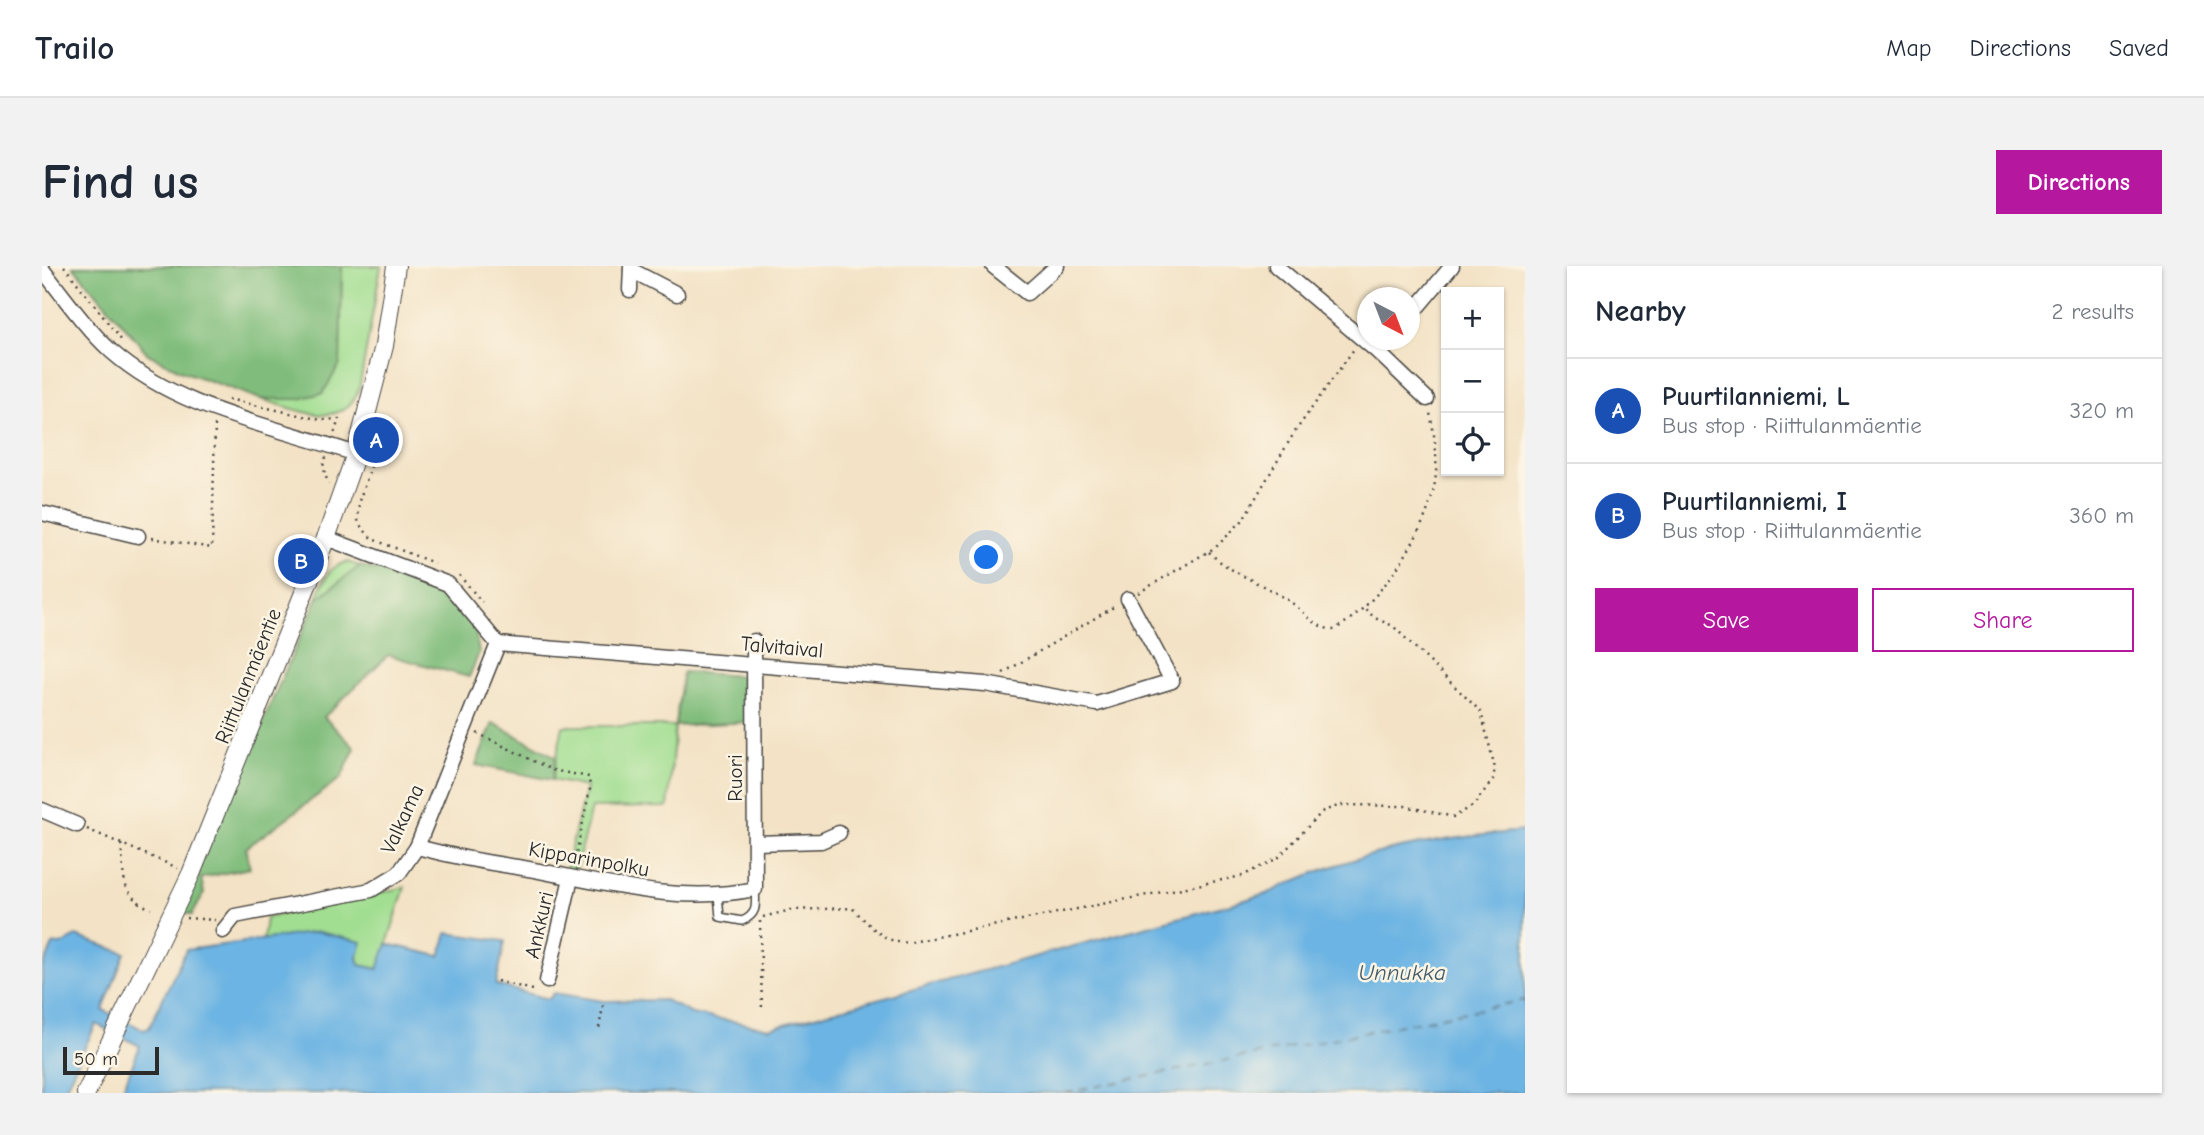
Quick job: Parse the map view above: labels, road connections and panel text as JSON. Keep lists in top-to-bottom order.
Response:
{
  "streets": {
    "street": [
      "Talvitaival",
      "Riittulanmäentie",
      "Ruori",
      "Valkama",
      "Kipparinpolku",
      "Ankkuri"
    ]
  },
  "crossings": [
    ["Talvitaival", "Ruori"],
    ["Talvitaival", "Valkama"],
    ["Ruori", "Kipparinpolku"],
    ["Valkama", "Kipparinpolku"],
    ["Kipparinpolku", "Ankkuri"]
  ],
  "water": ["Unnukka"],
  "scale_bar": "50 m",
  "north": "bottom right",
  "page": {
    "header": "Trailo",
    "nav": ["Map", "Directions", "Saved"],
    "buttons": [
      "Directions",
      ["Save", "Share"]
    ],
    "title": "Find us",
    "heading": ["Nearby", "2 results"],
    "map_buttons": ["+", "−"],
    "list": [
      {
        "mark": "A",
        "name": "Puurtilanniemi, L",
        "note": "Bus stop · Riittulanmäentie",
        "value": "320 m"
      },
      {
        "mark": "B",
        "name": "Puurtilanniemi, I",
        "note": "Bus stop · Riittulanmäentie",
        "value": "360 m"
      }
    ],
    "pins": ["A", "B"],
    "scale": "50 m"
  }
}
